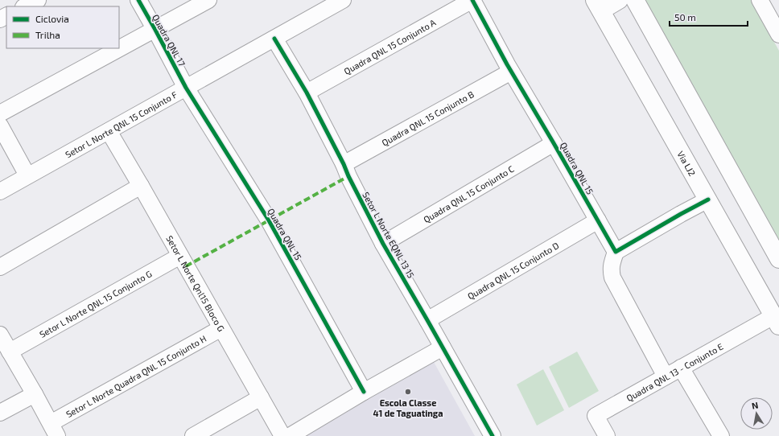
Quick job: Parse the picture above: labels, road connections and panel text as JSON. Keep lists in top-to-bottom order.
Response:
{
  "streets": {
    "main road": ["Via LJ2"],
    "street": [
      "Quadra QNL 17",
      "Quadra QNL 15 Conjunto A",
      "Quadra QNL 15 Conjunto B",
      "Setor L Norte QNL 15 Conjunto F",
      "Quadra QNL 15",
      "Quadra QNL 15 Conjunto C",
      "Setor L Norte EQNL 13 15",
      "Quadra QNL 15 Conjunto D",
      "Setor L Norte Qnl15 Bloco G",
      "Setor L Norte QNL 15 Conjunto G",
      "Quadra QNL 13 - Conjunto E",
      "Setor L Norte Quadra QNL 15 Conjunto H"
    ]
  },
  "crossings": [
    ["Quadra QNL 17", "Setor L Norte QNL 15 Conjunto F"],
    ["Quadra QNL 17", "Quadra QNL 15"],
    ["Quadra QNL 15 Conjunto A", "Quadra QNL 15"],
    ["Quadra QNL 15 Conjunto A", "Setor L Norte EQNL 13 15"],
    ["Quadra QNL 15 Conjunto B", "Quadra QNL 15"],
    ["Quadra QNL 15 Conjunto B", "Setor L Norte EQNL 13 15"],
    ["Setor L Norte QNL 15 Conjunto F", "Quadra QNL 15"],
    ["Setor L Norte QNL 15 Conjunto F", "Setor L Norte EQNL 13 15"],
    ["Setor L Norte QNL 15 Conjunto F", "Setor L Norte Qnl15 Bloco G"],
    ["Via LJ2", "Quadra QNL 13 - Conjunto E"],
    ["Quadra QNL 15", "Quadra QNL 15 Conjunto C"],
    ["Quadra QNL 15", "Quadra QNL 15 Conjunto D"],
    ["Quadra QNL 15 Conjunto C", "Setor L Norte EQNL 13 15"],
    ["Setor L Norte EQNL 13 15", "Quadra QNL 15 Conjunto D"],
    ["Setor L Norte Qnl15 Bloco G", "Setor L Norte QNL 15 Conjunto G"],
    ["Setor L Norte Qnl15 Bloco G", "Setor L Norte Quadra QNL 15 Conjunto H"]
  ],
  "places": ["Escola Classe 41 de Taguatinga"],
  "legend": ["Ciclovia", "Trilha"],
  "scale_bar": "50 m",
  "north": "top"
}
